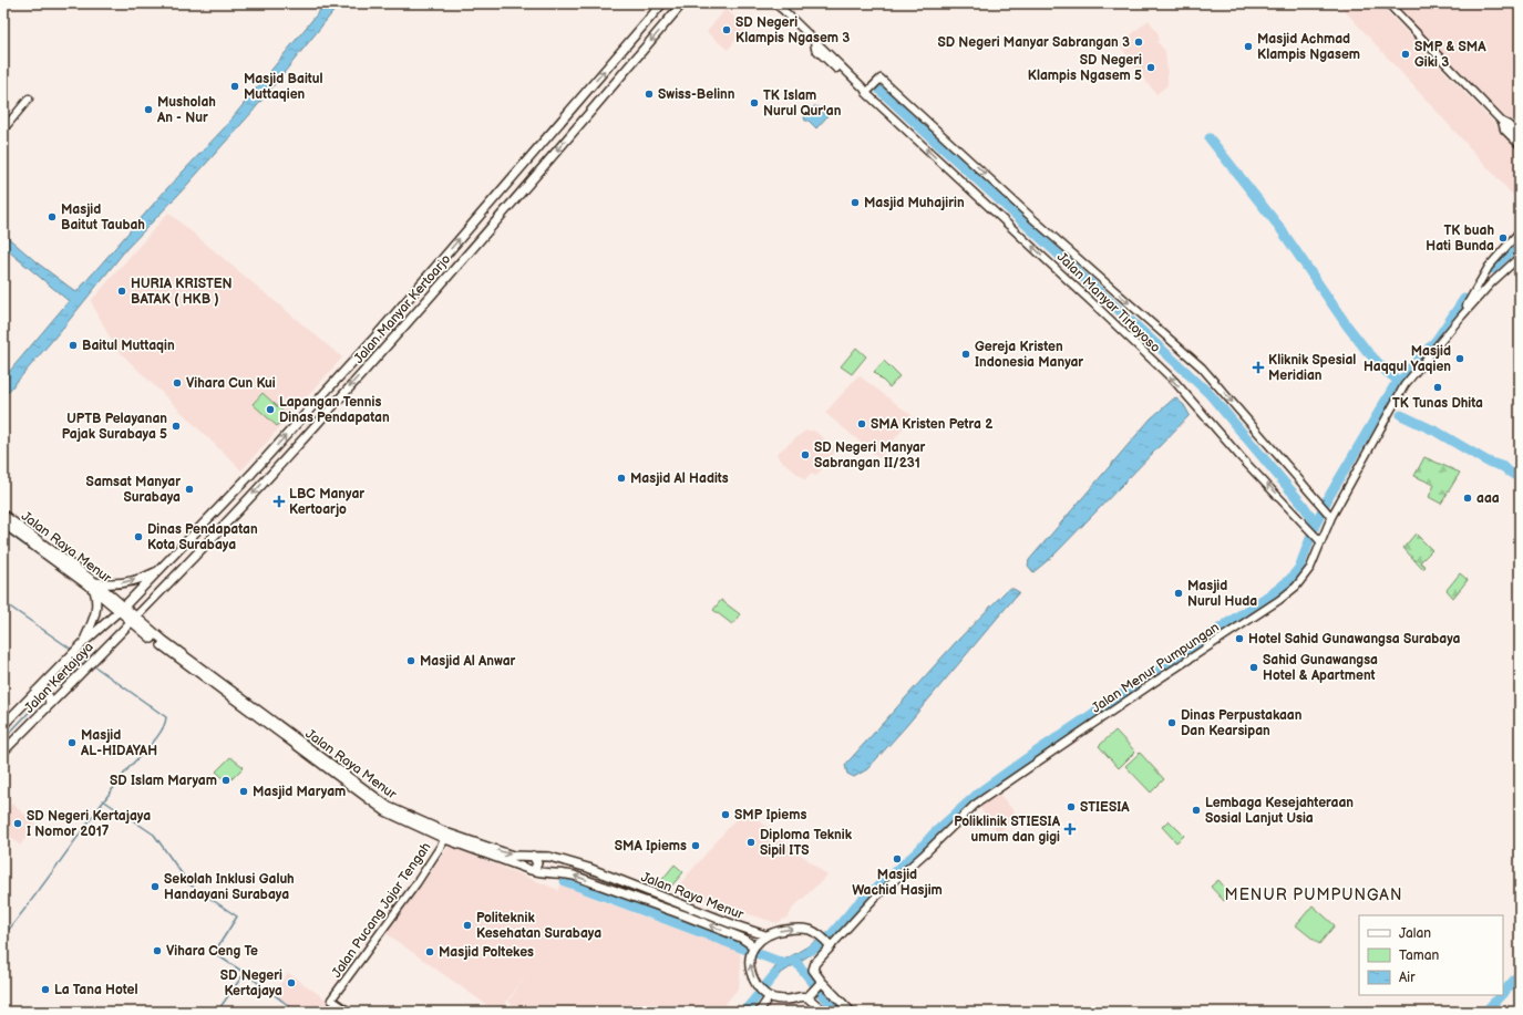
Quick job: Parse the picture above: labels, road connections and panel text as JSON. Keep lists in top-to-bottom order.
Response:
{
  "streets": {
    "main road": ["Jalan Manyar Kertoarjo", "Jalan Raya Menur", "Jalan Kertajaya"],
    "street": ["Jalan Manyar Tirtoyoso", "Jalan Menur Pumpungan", "Jalan Pucang Jajar Tengah"]
  },
  "crossings": [
    ["Jalan Manyar Tirtoyoso", "Jalan Menur Pumpungan"],
    ["Jalan Manyar Kertoarjo", "Jalan Raya Menur"],
    ["Jalan Manyar Kertoarjo", "Jalan Kertajaya"],
    ["Jalan Raya Menur", "Jalan Kertajaya"],
    ["Jalan Raya Menur", "Jalan Pucang Jajar Tengah"]
  ],
  "districts": ["MENUR PUMPUNGAN"],
  "places": {
    "other": [
      "SD Negeri Klampis Ngasem 3",
      "SD Negeri Manyar Sabrangan 3",
      "Masjid Achmad Klampis Ngasem",
      "SMP & SMA Giki 3",
      "SD Negeri Klampis Ngasem 5",
      "Masjid Baitul Muttaqien",
      "Swiss-Belinn",
      "TK Islam Nurul Qur'an",
      "Musholah An - Nur",
      "Masjid Muhajirin",
      "Masjid Baitut Taubah",
      "TK buah Hati Bunda",
      "HURIA KRISTEN BATAK ( HKB )",
      "Baitul Muttaqin",
      "Gereja Kristen Indonesia Manyar",
      "Masjid Haqqul Yaqien",
      "Vihara Cun Kui",
      "TK Tunas Dhita",
      "Lapangan Tennis Dinas Pendapatan",
      "SMA Kristen Petra 2",
      "UPTB Pelayanan Pajak Surabaya 5",
      "SD Negeri Manyar Sabrangan II/231",
      "Masjid Al Hadits",
      "Samsat Manyar Surabaya",
      "aaa",
      "Dinas Pendapatan Kota Surabaya",
      "Masjid Nurul Huda",
      "Hotel Sahid Gunawangsa Surabaya",
      "Masjid Al Anwar",
      "Sahid Gunawangsa Hotel & Apartment",
      "Dinas Perpustakaan Dan Kearsipan",
      "Masjid AL-HIDAYAH",
      "SD Islam Maryam",
      "Masjid Maryam",
      "STIESIA",
      "Lembaga Kesejahteraan Sosial Lanjut Usia",
      "SMP Ipiems",
      "SD Negeri Kertajaya I Nomor 2017",
      "Diploma Teknik Sipil ITS",
      "SMA Ipiems",
      "Masjid Wachid Hasjim",
      "Sekolah Inklusi Galuh Handayani Surabaya",
      "Politeknik Kesehatan Surabaya",
      "Vihara Ceng Te",
      "Masjid Poltekes",
      "SD Negeri Kertajaya",
      "La Tana Hotel"
    ],
    "health": ["Kliknik Spesial Meridian", "LBC Manyar Kertoarjo", "Poliklinik STIESIA umum dan gigi"]
  },
  "legend": ["Jalan", "Taman", "Air"]
}
